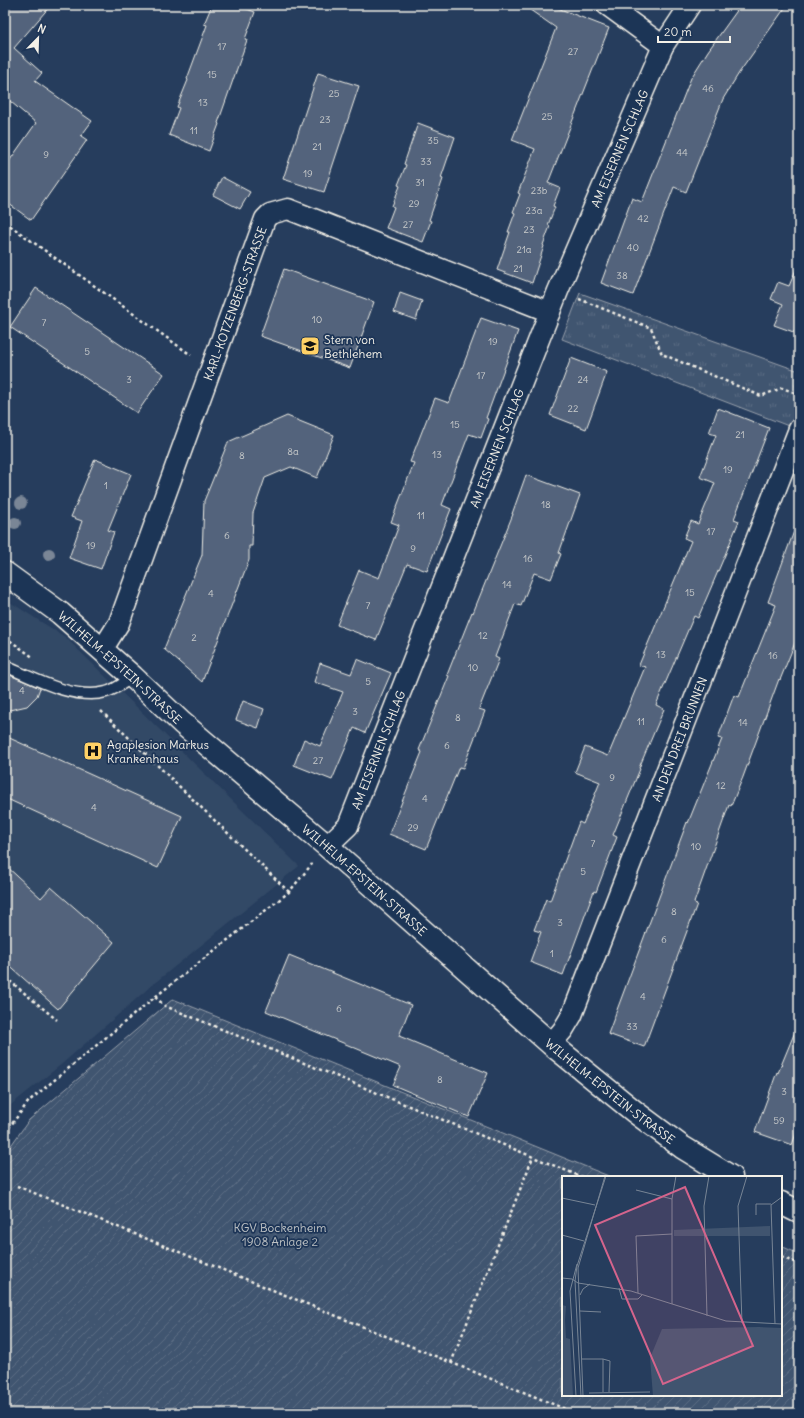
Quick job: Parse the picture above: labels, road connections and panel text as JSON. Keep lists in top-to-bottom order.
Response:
{
  "streets": {
    "main road": ["WILHELM-EPSTEIN-STRASSE"],
    "street": ["AM EISERNEN SCHLAG", "KARL-KOTZENBERG-STRASSE", "AN DEN DREI BRUNNEN"]
  },
  "crossings": [
    ["AM EISERNEN SCHLAG", "KARL-KOTZENBERG-STRASSE"],
    ["AM EISERNEN SCHLAG", "WILHELM-EPSTEIN-STRASSE"],
    ["KARL-KOTZENBERG-STRASSE", "WILHELM-EPSTEIN-STRASSE"],
    ["WILHELM-EPSTEIN-STRASSE", "AN DEN DREI BRUNNEN"]
  ],
  "parks": ["KGV Bockenheim 1908 Anlage 2"],
  "places": {
    "school or university": ["Stern von Bethlehem"],
    "hospital": ["Agaplesion Markus Krankenhaus"]
  },
  "house_numbers": [
    "17",
    "27",
    "15",
    "46",
    "25",
    "13",
    "25",
    "23",
    "11",
    "35",
    "21",
    "44",
    "9",
    "33",
    "19",
    "31",
    "23b",
    "29",
    "23a",
    "42",
    "27",
    "23",
    "40",
    "21a",
    "21",
    "38",
    "10",
    "7",
    "19",
    "5",
    "17",
    "3",
    "24",
    "22",
    "15",
    "21",
    "8a",
    "13",
    "8",
    "19",
    "1",
    "18",
    "11",
    "17",
    "6",
    "19",
    "9",
    "16",
    "14",
    "15",
    "4",
    "7",
    "12",
    "2",
    "13",
    "16",
    "10",
    "5",
    "4",
    "3",
    "8",
    "11",
    "14",
    "6",
    "27",
    "9",
    "12",
    "4",
    "4",
    "29",
    "7",
    "10",
    "5",
    "8",
    "3",
    "6",
    "1",
    "4",
    "6",
    "33",
    "8",
    "3",
    "59"
  ],
  "scale_bar": "20 m",
  "north": "top right"
}
